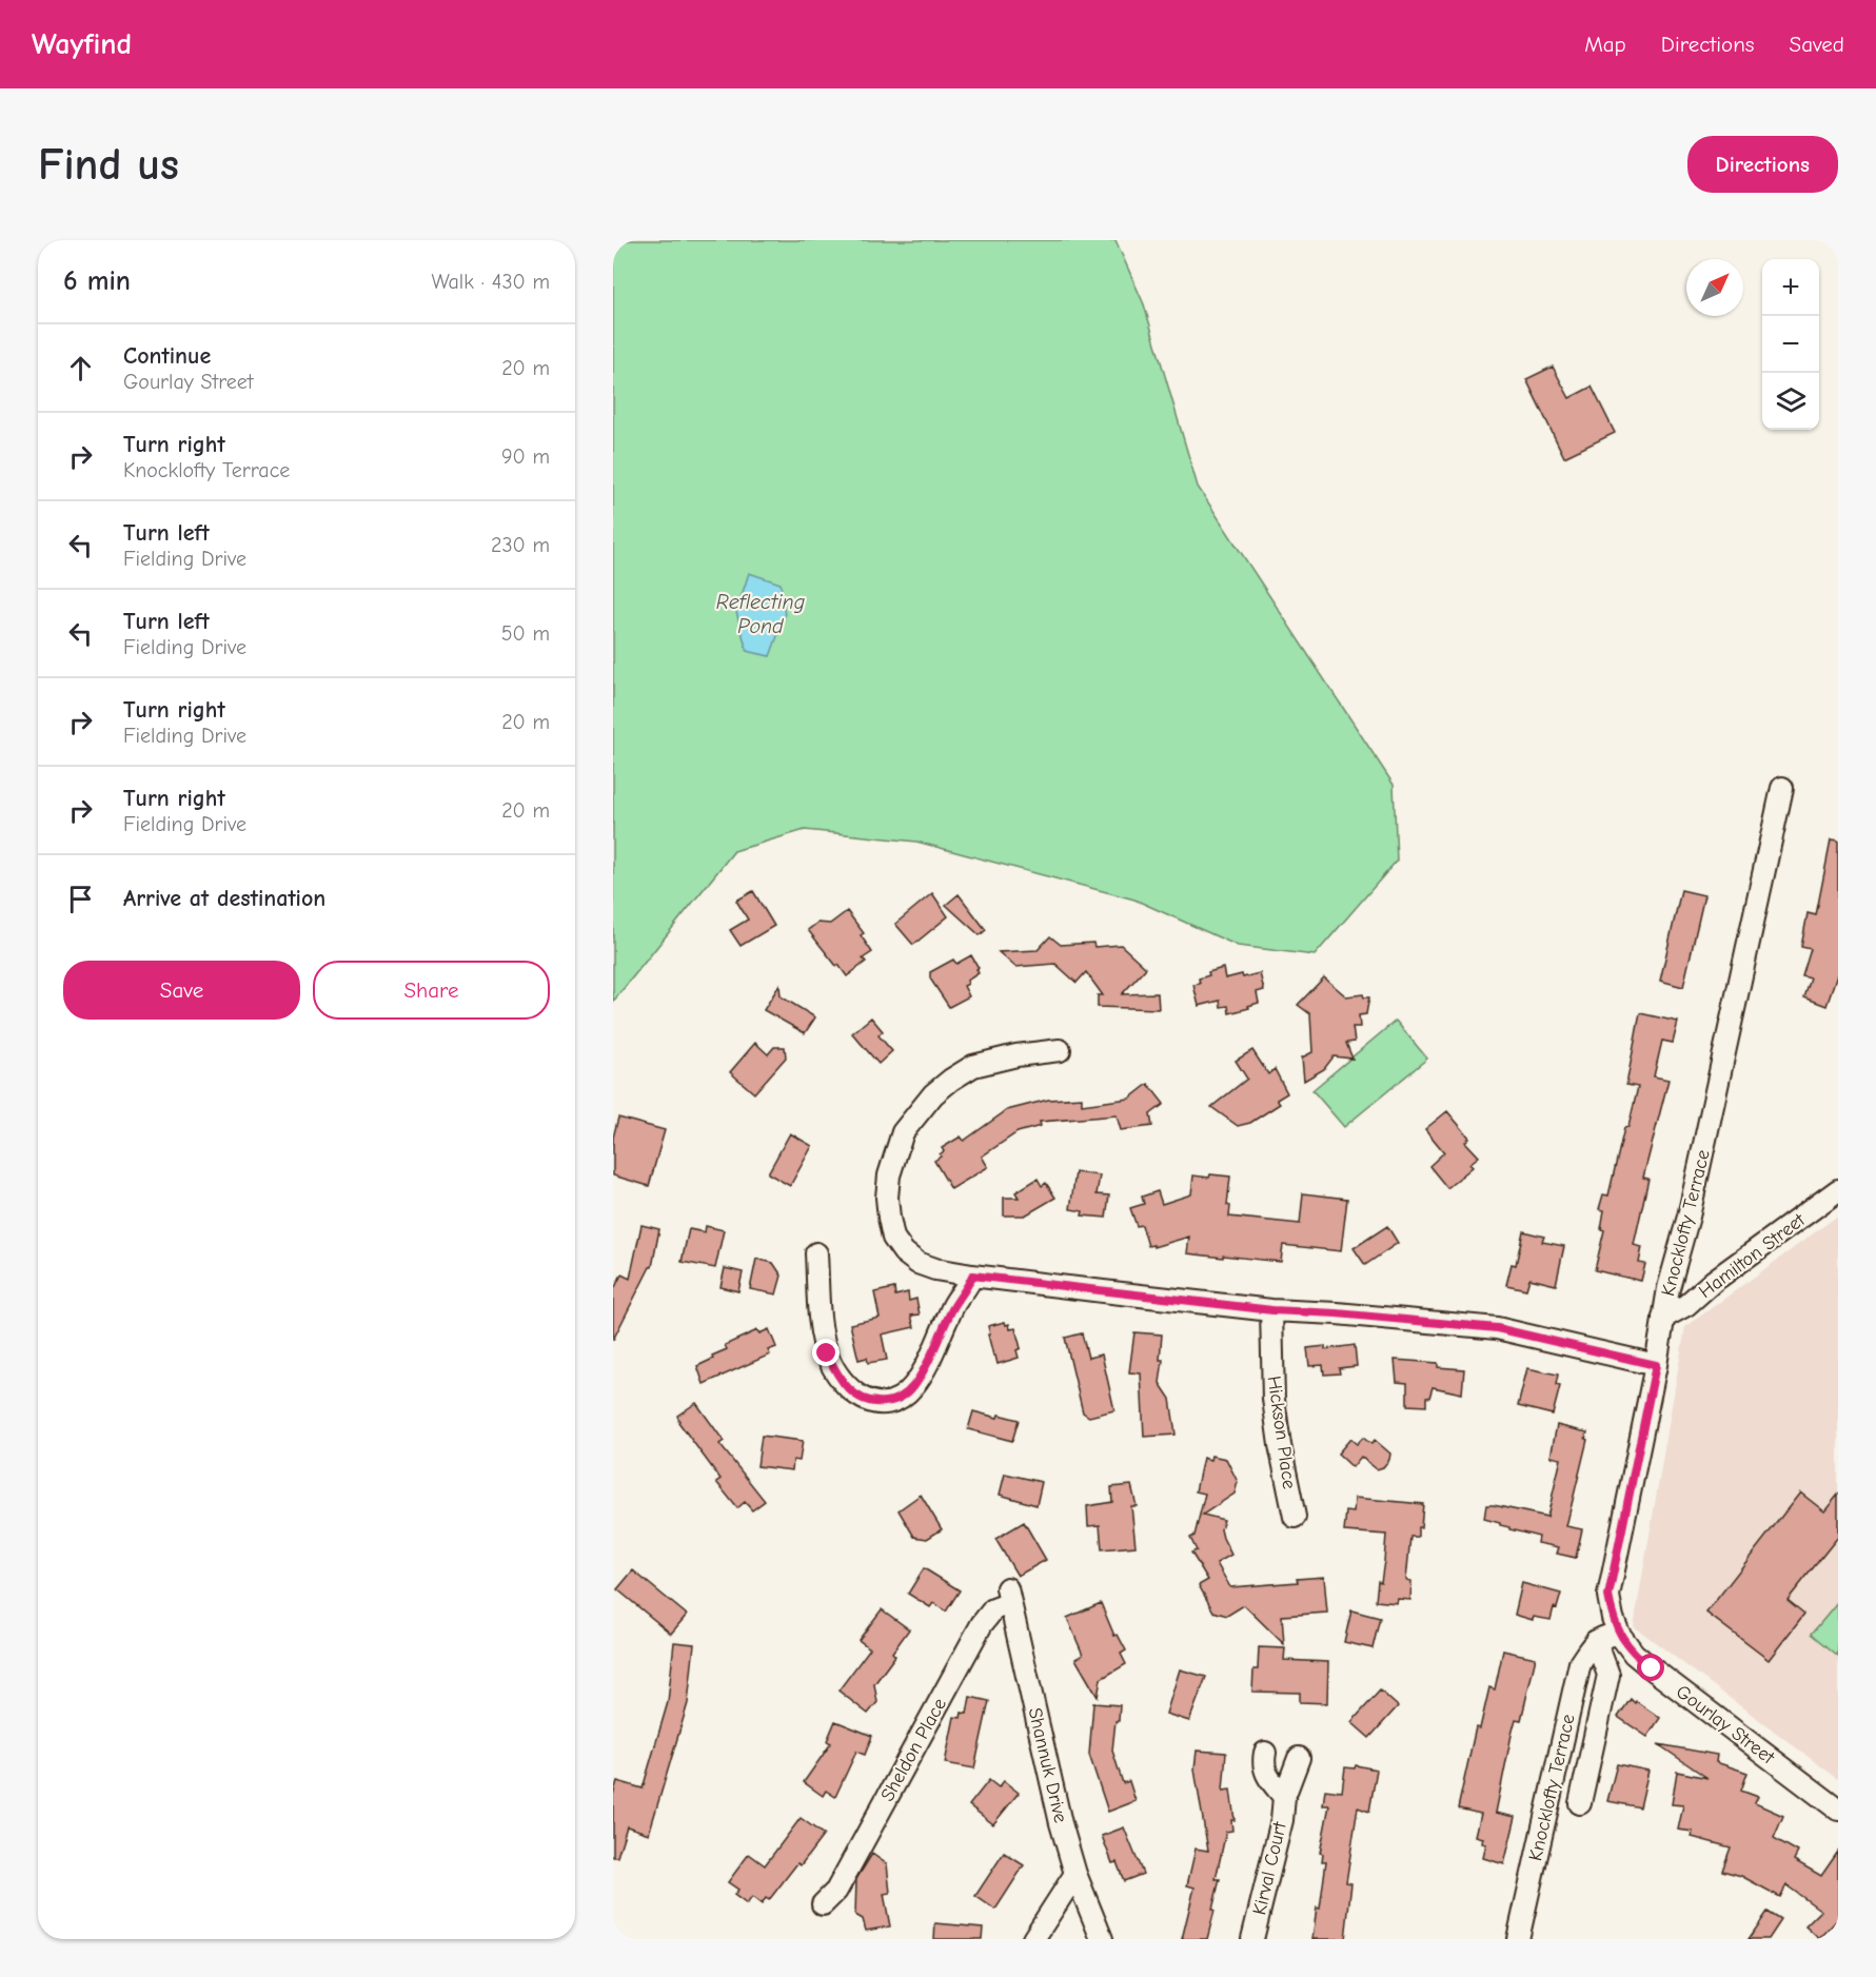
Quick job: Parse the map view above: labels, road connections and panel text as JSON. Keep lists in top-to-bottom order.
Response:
{
  "streets": {
    "street": [
      "Knocklofty Terrace",
      "Hamilton Street",
      "Hickson Place",
      "Gourlay Street",
      "Sheldon Place",
      "Shannuk Drive",
      "Kirval Court"
    ]
  },
  "crossings": [
    ["Knocklofty Terrace", "Hamilton Street"],
    ["Knocklofty Terrace", "Gourlay Street"],
    ["Sheldon Place", "Shannuk Drive"]
  ],
  "water": ["Reflecting Pond"],
  "north": "top right",
  "page": {
    "header": "Wayfind",
    "nav": ["Map", "Directions", "Saved"],
    "buttons": [
      "Directions",
      ["Save", "Share"]
    ],
    "title": "Find us",
    "heading": ["6 min", "Walk · 430 m"],
    "map_buttons": ["+", "−"],
    "list": [
      ["Continue", "Gourlay Street", "20 m"],
      ["Turn right", "Knocklofty Terrace", "90 m"],
      ["Turn left", "Fielding Drive", "230 m"],
      ["Turn left", "Fielding Drive", "50 m"],
      ["Turn right", "Fielding Drive", "20 m"],
      ["Turn right", "Fielding Drive", "20 m"],
      "Arrive at destination"
    ]
  }
}
